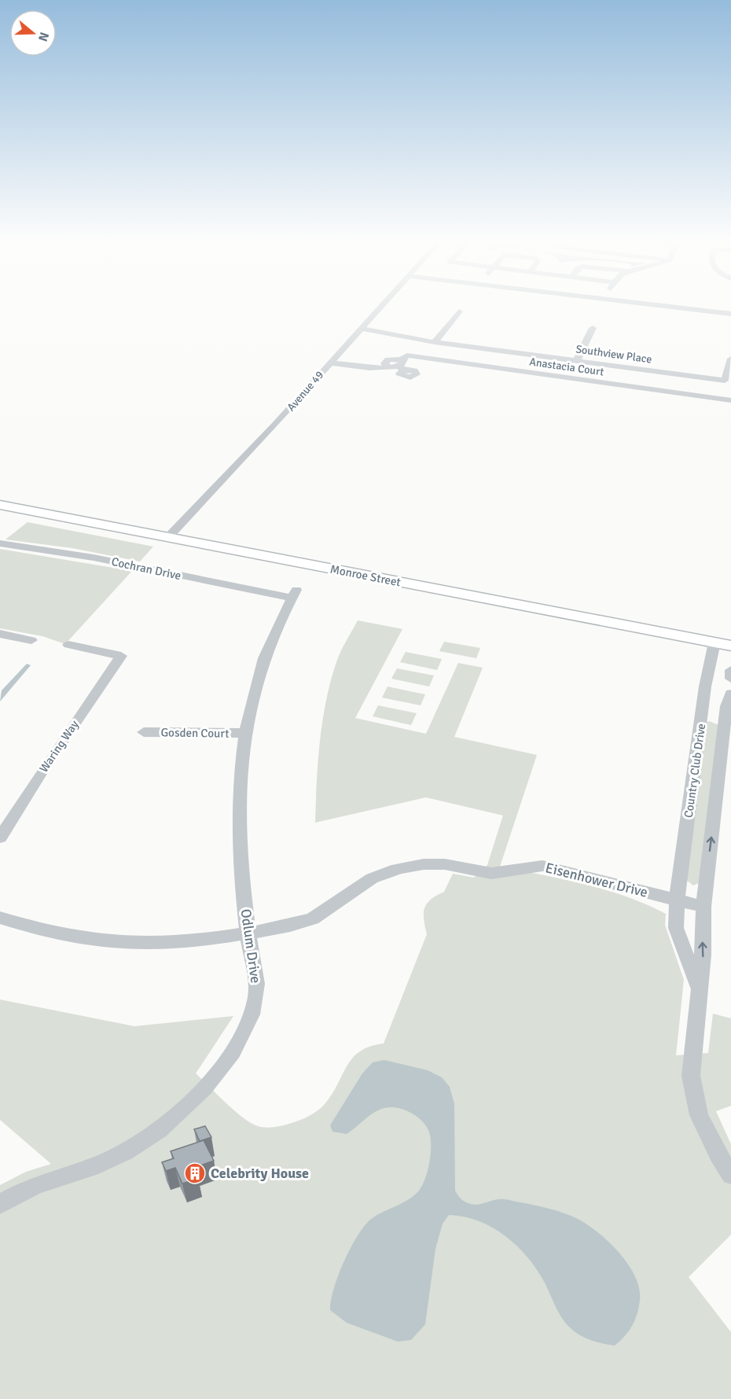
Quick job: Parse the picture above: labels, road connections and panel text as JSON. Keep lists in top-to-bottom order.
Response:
{
  "streets": {
    "main road": ["Monroe Street"],
    "street": [
      "Southview Place",
      "Anastacia Court",
      "Avenue 49",
      "Cochran Drive",
      "Gosden Court",
      "Waring Way",
      "Country Club Drive",
      "Eisenhower Drive",
      "Odlum Drive"
    ]
  },
  "crossings": [
    ["Southview Place", "Avenue 49"],
    ["Anastacia Court", "Avenue 49"],
    ["Avenue 49", "Monroe Street"],
    ["Cochran Drive", "Odlum Drive"],
    ["Monroe Street", "Country Club Drive"],
    ["Gosden Court", "Odlum Drive"],
    ["Country Club Drive", "Eisenhower Drive"],
    ["Eisenhower Drive", "Odlum Drive"]
  ],
  "places": {
    "building": ["Celebrity House"]
  },
  "north": "right"
}
